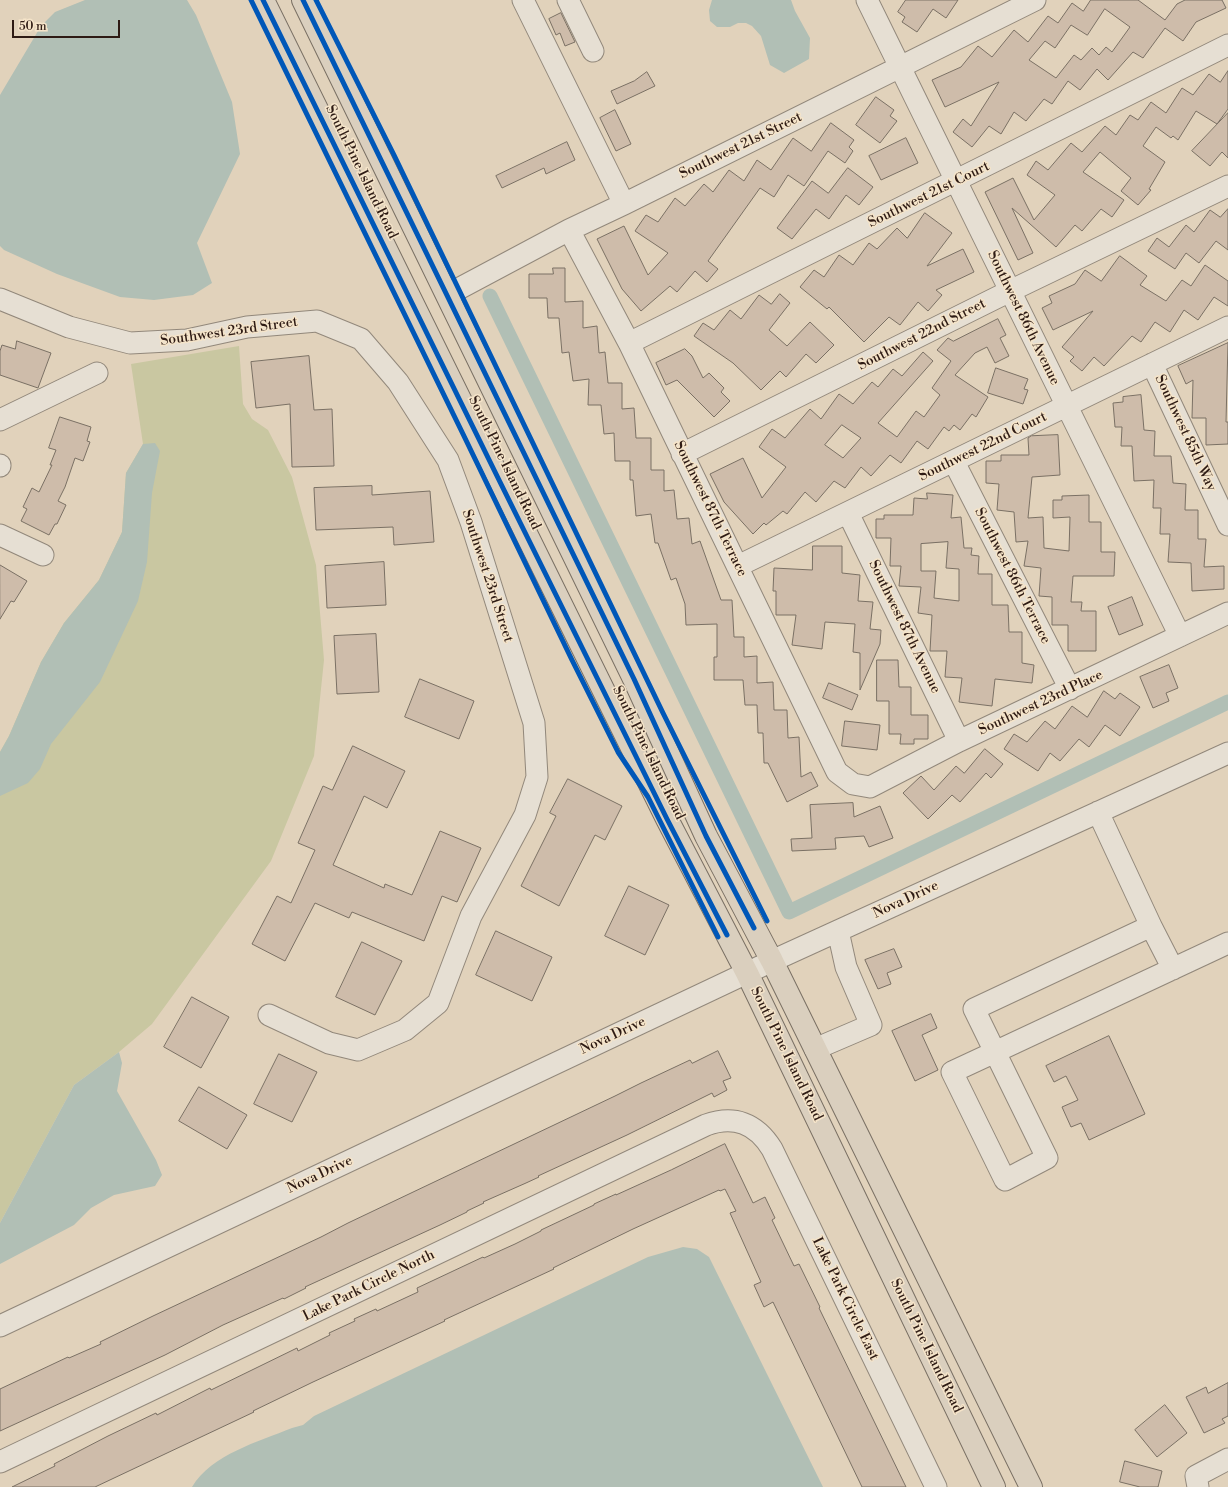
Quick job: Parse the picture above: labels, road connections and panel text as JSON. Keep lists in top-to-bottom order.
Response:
{
  "streets": {
    "main road": ["South Pine Island Road"],
    "street": [
      "Southwest 21st Street",
      "Southwest 21st Court",
      "Southwest 86th Avenue",
      "Southwest 23rd Street",
      "Southwest 22nd Street",
      "Southwest 85th Way",
      "Southwest 22nd Court",
      "Southwest 87th Terrace",
      "Southwest 86th Terrace",
      "Southwest 87th Avenue",
      "Southwest 23rd Place",
      "Nova Drive",
      "Lake Park Circle North",
      "Lake Park Circle East"
    ]
  },
  "crossings": [
    ["Southwest 21st Street", "South Pine Island Road"],
    ["Southwest 21st Street", "Southwest 86th Avenue"],
    ["Southwest 21st Street", "Southwest 87th Terrace"],
    ["South Pine Island Road", "Nova Drive"],
    ["Southwest 21st Court", "Southwest 86th Avenue"],
    ["Southwest 21st Court", "Southwest 87th Terrace"],
    ["Southwest 86th Avenue", "Southwest 22nd Street"],
    ["Southwest 86th Avenue", "Southwest 22nd Court"],
    ["Southwest 86th Avenue", "Southwest 23rd Place"],
    ["Southwest 22nd Street", "Southwest 87th Terrace"],
    ["Southwest 85th Way", "Southwest 22nd Court"],
    ["Southwest 22nd Court", "Southwest 87th Terrace"],
    ["Southwest 22nd Court", "Southwest 86th Terrace"],
    ["Southwest 22nd Court", "Southwest 87th Avenue"],
    ["Southwest 87th Terrace", "Southwest 23rd Place"],
    ["Southwest 86th Terrace", "Southwest 23rd Place"],
    ["Southwest 87th Avenue", "Southwest 23rd Place"],
    ["Lake Park Circle North", "Lake Park Circle East"]
  ],
  "scale_bar": "50 m"
}
